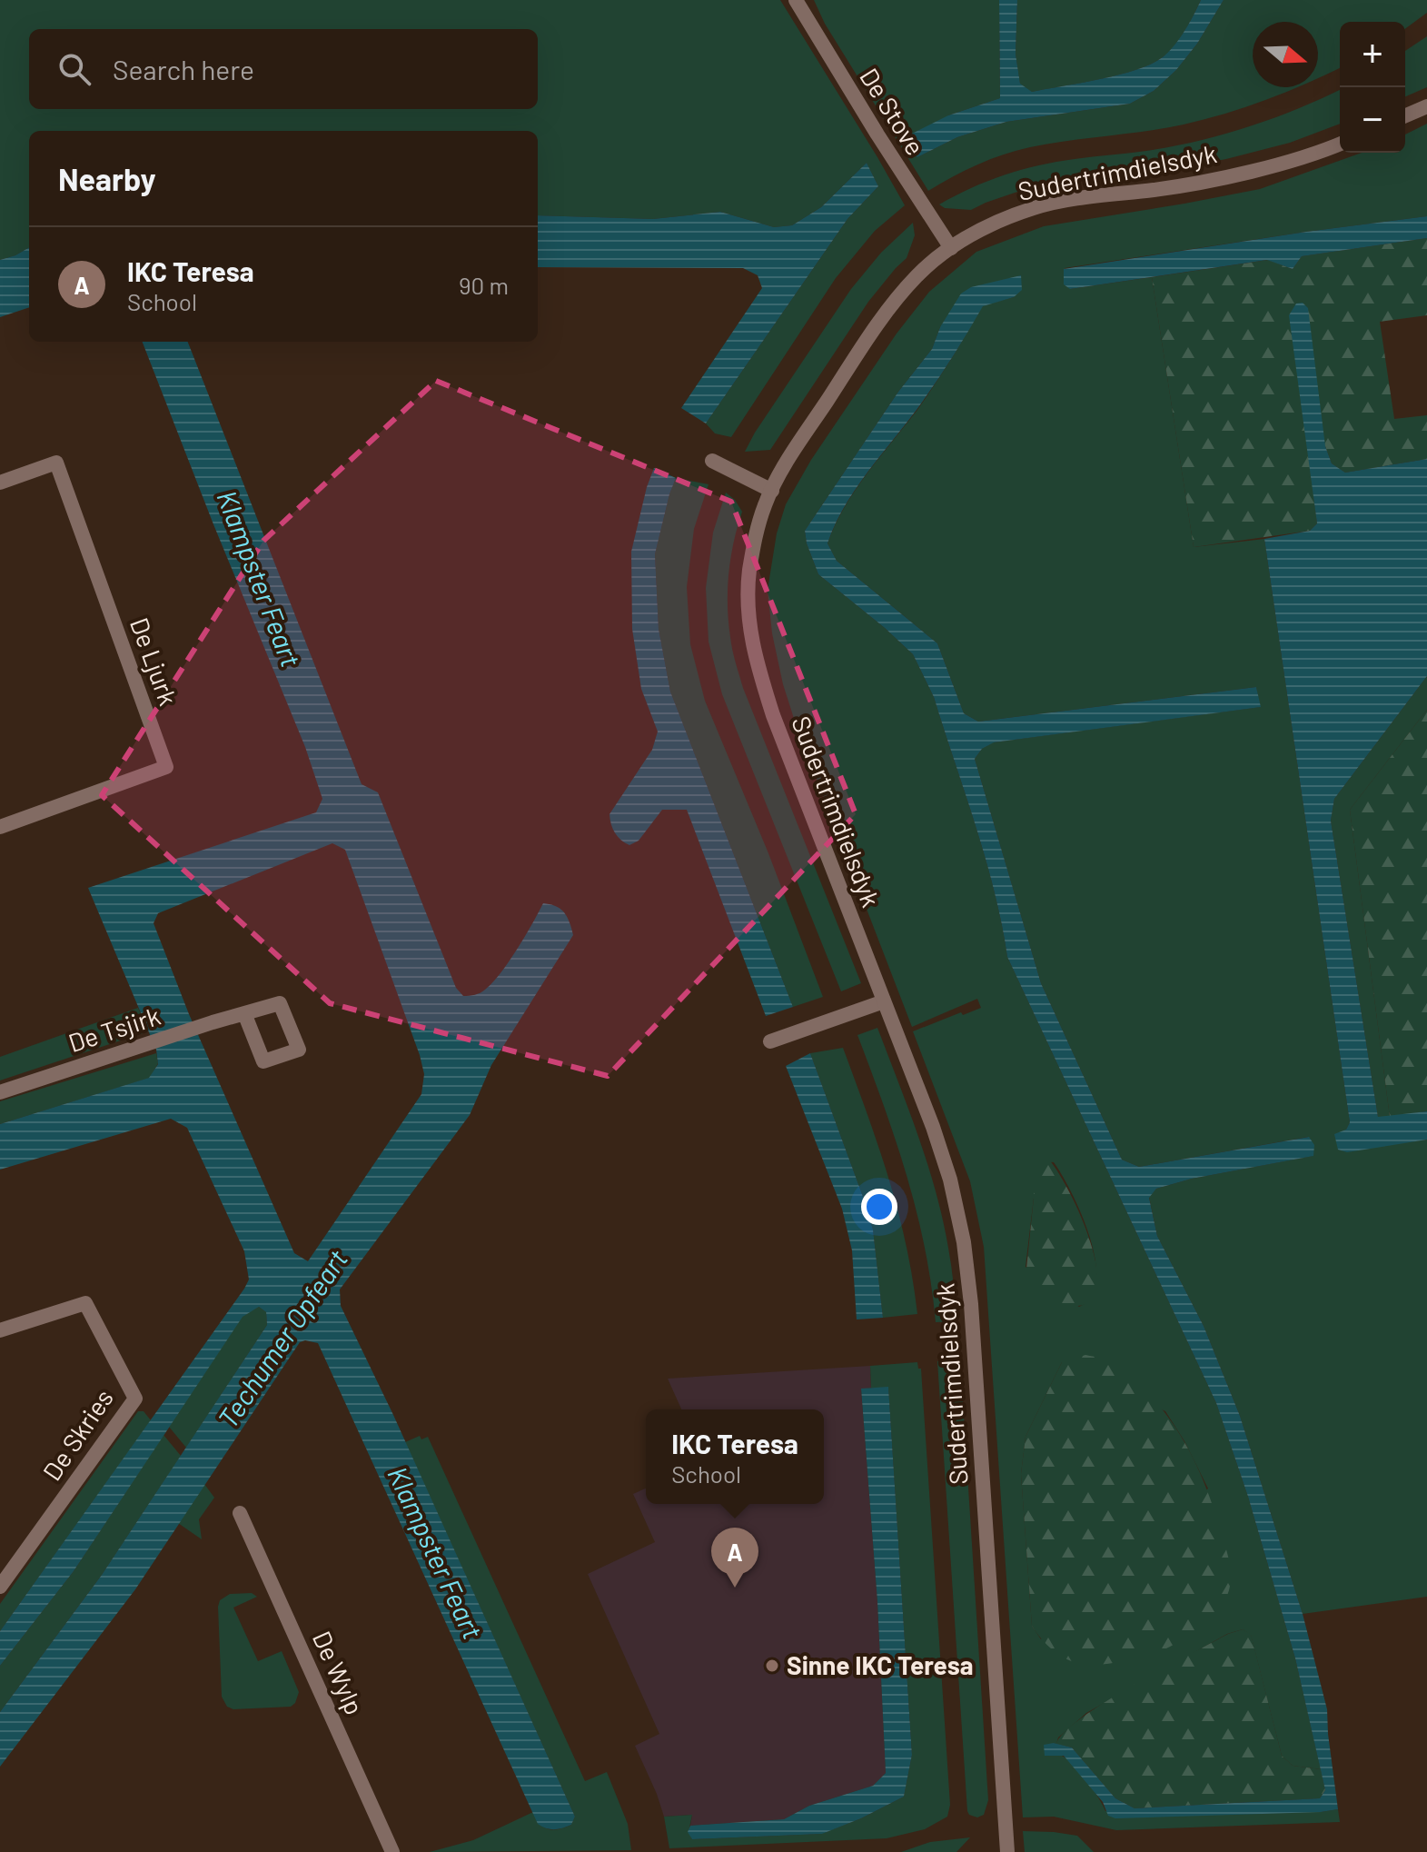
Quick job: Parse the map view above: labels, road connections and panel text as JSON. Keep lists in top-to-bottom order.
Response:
{
  "streets": {
    "street": [
      "De Stove",
      "Sudertrimdielsdyk",
      "De Ljurk",
      "De Tsjirk",
      "De Skries",
      "De Wylp"
    ]
  },
  "crossings": [
    ["De Stove", "Sudertrimdielsdyk"]
  ],
  "water": ["Klampster Feart", "Techumer Opfeart"],
  "places": ["Sinne IKC Teresa"],
  "north": "right",
  "page": {
    "map_buttons": ["+", "−"],
    "search": "Search here",
    "heading": "Nearby",
    "list": [
      {
        "mark": "A",
        "name": "IKC Teresa",
        "note": "School",
        "value": "90 m"
      }
    ],
    "popup": ["IKC Teresa", "School"],
    "pins": "A"
  }
}
